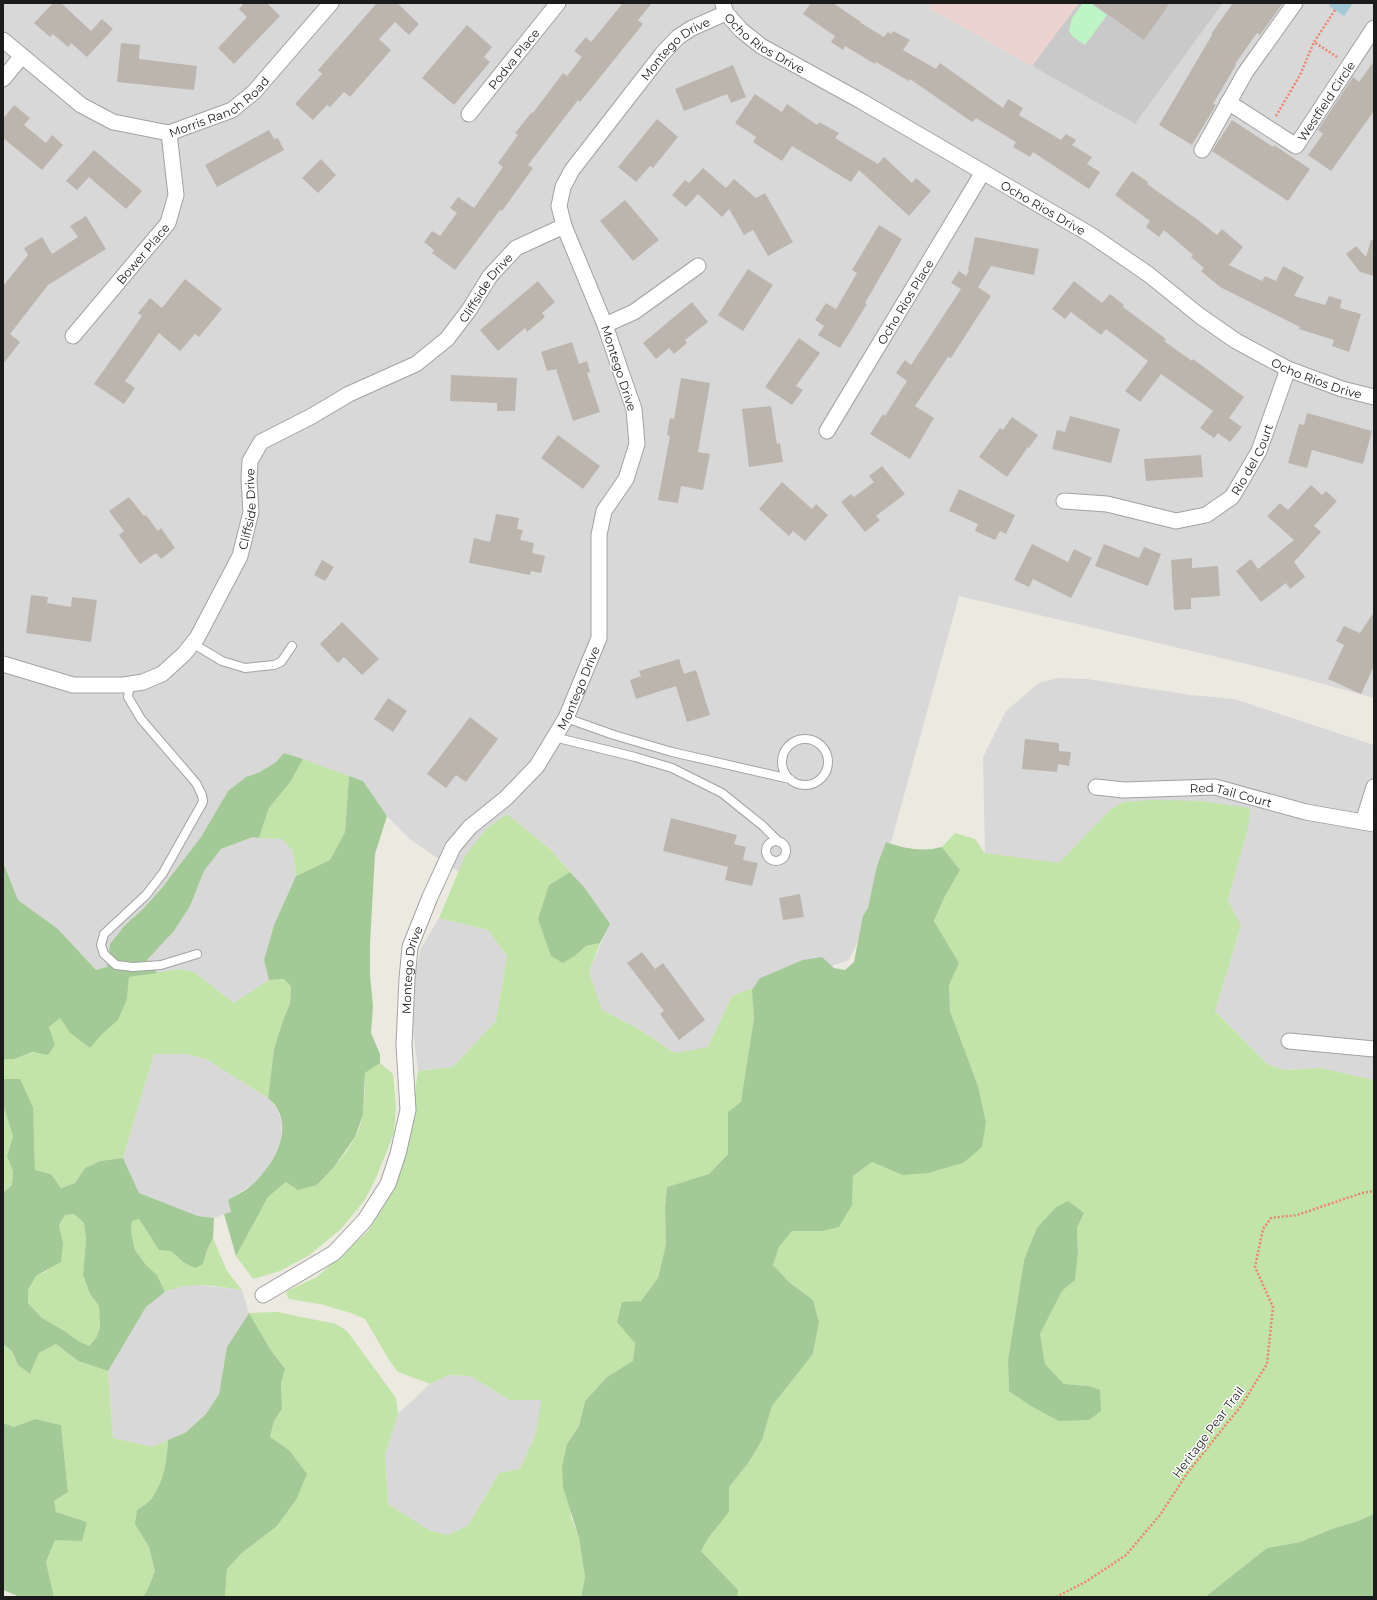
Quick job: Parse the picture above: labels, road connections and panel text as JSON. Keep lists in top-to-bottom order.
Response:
{
  "streets": {
    "street": [
      "Ocho Rios Drive",
      "Montego Drive",
      "Podva Place",
      "Westfield Circle",
      "Morris Ranch Road",
      "Bower Place",
      "Cliffside Drive",
      "Ocho Rios Place",
      "Rio del Court",
      "Red Tail Court"
    ],
    "path": ["Heritage Pear Trail"]
  },
  "crossings": [
    ["Ocho Rios Drive", "Montego Drive"],
    ["Ocho Rios Drive", "Ocho Rios Place"],
    ["Ocho Rios Drive", "Rio del Court"],
    ["Montego Drive", "Cliffside Drive"],
    ["Morris Ranch Road", "Bower Place"]
  ]
}
